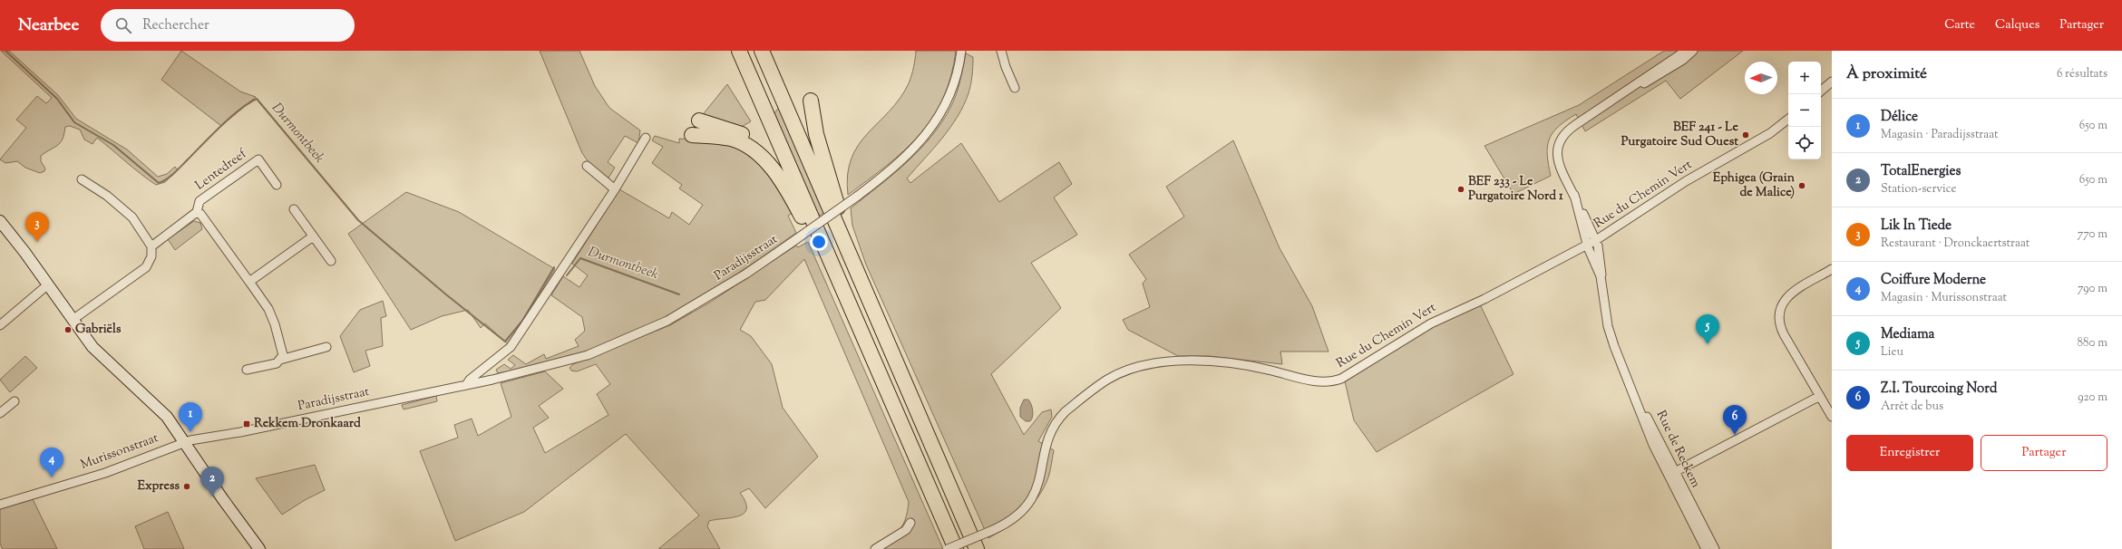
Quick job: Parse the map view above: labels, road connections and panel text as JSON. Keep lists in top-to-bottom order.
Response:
{
  "streets": {
    "street": [
      "Lentedreef",
      "Rue du Chemin Vert",
      "Paradijsstraat",
      "Rue de Reckem",
      "Murissonstraat"
    ]
  },
  "crossings": [
    ["Rue du Chemin Vert", "Rue de Reckem"],
    ["Paradijsstraat", "Murissonstraat"]
  ],
  "water": ["Durmontbeek"],
  "places": {
    "other": [
      "BEF 241 - Le Purgatoire Sud Ouest",
      "Ephigea (Grain de Malice)",
      "BEF 233 - Le Purgatoire Nord 1",
      "Gabriëls",
      "Express"
    ],
    "transit": ["Rekkem Dronkaard"]
  },
  "north": "left",
  "page": {
    "header": "Nearbee",
    "search": "Rechercher",
    "nav": ["Carte", "Calques", "Partager"],
    "heading": ["À proximité", "6 résultats"],
    "map_buttons": ["+", "−"],
    "list": [
      {
        "mark": "1",
        "name": "Délice",
        "note": "Magasin · Paradijsstraat",
        "value": "650 m"
      },
      {
        "mark": "2",
        "name": "TotalEnergies",
        "note": "Station-service",
        "value": "650 m"
      },
      {
        "mark": "3",
        "name": "Lik In Tiede",
        "note": "Restaurant · Dronckaertstraat",
        "value": "770 m"
      },
      {
        "mark": "4",
        "name": "Coiffure Moderne",
        "note": "Magasin · Murissonstraat",
        "value": "790 m"
      },
      {
        "mark": "5",
        "name": "Mediama",
        "note": "Lieu",
        "value": "880 m"
      },
      {
        "mark": "6",
        "name": "Z.I. Tourcoing Nord",
        "note": "Arrêt de bus",
        "value": "920 m"
      }
    ],
    "pins": [
      "3",
      "5",
      "1",
      "6",
      "4",
      "2"
    ],
    "buttons": ["Enregistrer", "Partager"]
  }
}
